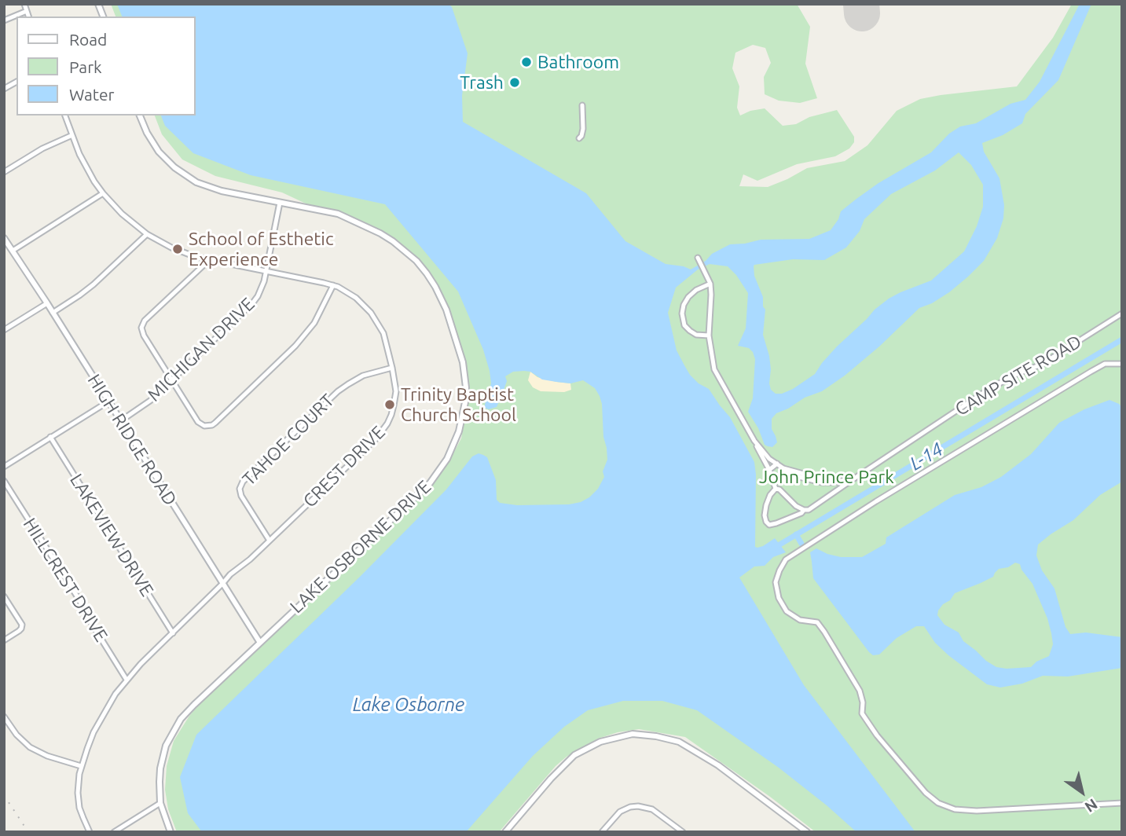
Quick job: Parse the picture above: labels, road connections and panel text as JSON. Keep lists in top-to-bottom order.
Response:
{
  "streets": {
    "street": [
      "MICHIGAN DRIVE",
      "CAMP SITE ROAD",
      "HIGH RIDGE ROAD",
      "TAHOE COURT",
      "CREST DRIVE",
      "LAKEVIEW DRIVE",
      "LAKE OSBORNE DRIVE",
      "HILLCREST DRIVE"
    ]
  },
  "crossings": [
    ["MICHIGAN DRIVE", "HIGH RIDGE ROAD"],
    ["MICHIGAN DRIVE", "CREST DRIVE"],
    ["MICHIGAN DRIVE", "LAKE OSBORNE DRIVE"],
    ["HIGH RIDGE ROAD", "CREST DRIVE"],
    ["HIGH RIDGE ROAD", "LAKE OSBORNE DRIVE"],
    ["TAHOE COURT", "CREST DRIVE"],
    ["CREST DRIVE", "LAKEVIEW DRIVE"],
    ["CREST DRIVE", "HILLCREST DRIVE"]
  ],
  "water": ["L-14", "Lake Osborne"],
  "parks": ["John Prince Park"],
  "places": [
    "Bathroom",
    "Trash",
    "School of Esthetic Experience",
    "Trinity Baptist Church School"
  ],
  "legend": ["Road", "Park", "Water"],
  "north": "bottom right"
}
